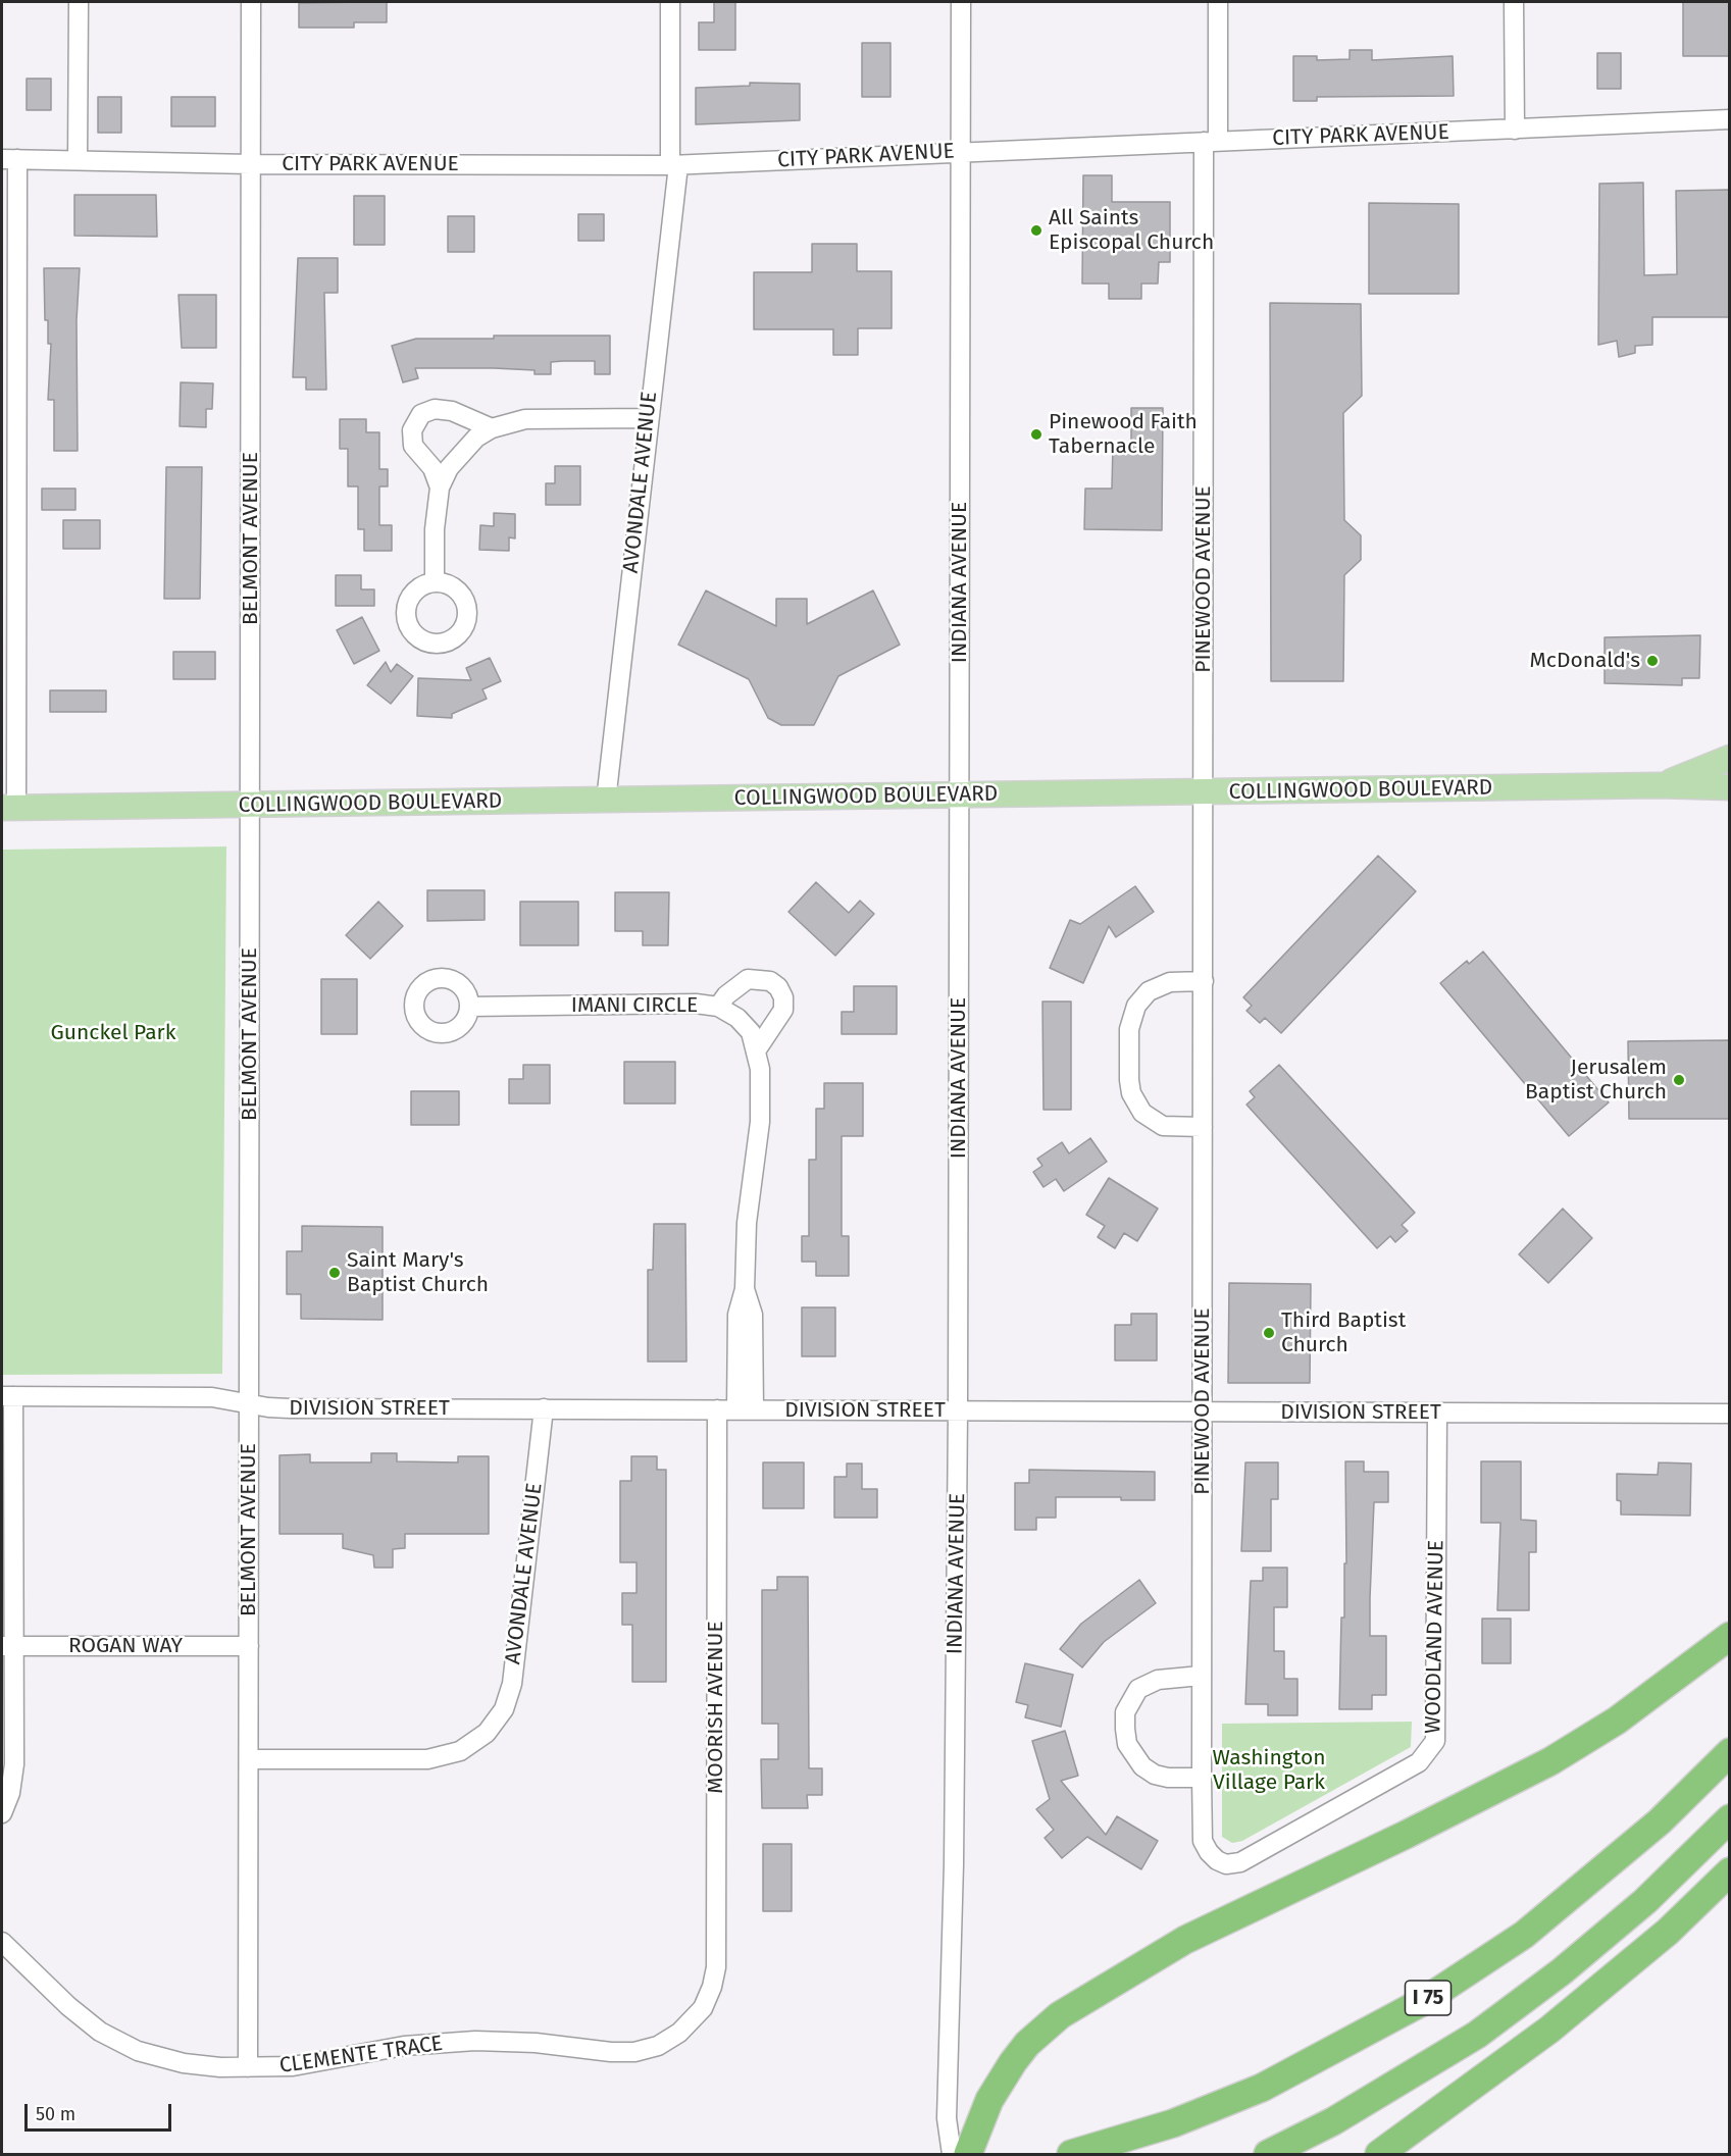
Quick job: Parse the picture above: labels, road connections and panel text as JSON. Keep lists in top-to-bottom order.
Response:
{
  "streets": {
    "highway": ["I 75"],
    "main road": ["COLLINGWOOD BOULEVARD"],
    "street": [
      "CITY PARK AVENUE",
      "AVONDALE AVENUE",
      "BELMONT AVENUE",
      "PINEWOOD AVENUE",
      "INDIANA AVENUE",
      "IMANI CIRCLE",
      "DIVISION STREET",
      "WOODLAND AVENUE",
      "ROGAN WAY",
      "MOORISH AVENUE",
      "CLEMENTE TRACE"
    ]
  },
  "crossings": [
    ["CITY PARK AVENUE", "AVONDALE AVENUE"],
    ["CITY PARK AVENUE", "BELMONT AVENUE"],
    ["CITY PARK AVENUE", "PINEWOOD AVENUE"],
    ["CITY PARK AVENUE", "INDIANA AVENUE"],
    ["AVONDALE AVENUE", "BELMONT AVENUE"],
    ["AVONDALE AVENUE", "COLLINGWOOD BOULEVARD"],
    ["AVONDALE AVENUE", "DIVISION STREET"],
    ["BELMONT AVENUE", "COLLINGWOOD BOULEVARD"],
    ["BELMONT AVENUE", "DIVISION STREET"],
    ["BELMONT AVENUE", "ROGAN WAY"],
    ["BELMONT AVENUE", "CLEMENTE TRACE"],
    ["PINEWOOD AVENUE", "COLLINGWOOD BOULEVARD"],
    ["PINEWOOD AVENUE", "DIVISION STREET"],
    ["PINEWOOD AVENUE", "WOODLAND AVENUE"],
    ["INDIANA AVENUE", "COLLINGWOOD BOULEVARD"],
    ["INDIANA AVENUE", "DIVISION STREET"],
    ["IMANI CIRCLE", "DIVISION STREET"],
    ["DIVISION STREET", "WOODLAND AVENUE"],
    ["DIVISION STREET", "MOORISH AVENUE"],
    ["MOORISH AVENUE", "CLEMENTE TRACE"]
  ],
  "parks": ["Gunckel Park", "Washington Village Park"],
  "places": [
    "All Saints Episcopal Church",
    "Pinewood Faith Tabernacle",
    "McDonald's",
    "Jerusalem Baptist Church",
    "Saint Mary's Baptist Church",
    "Third Baptist Church"
  ],
  "scale_bar": "50 m"
}
